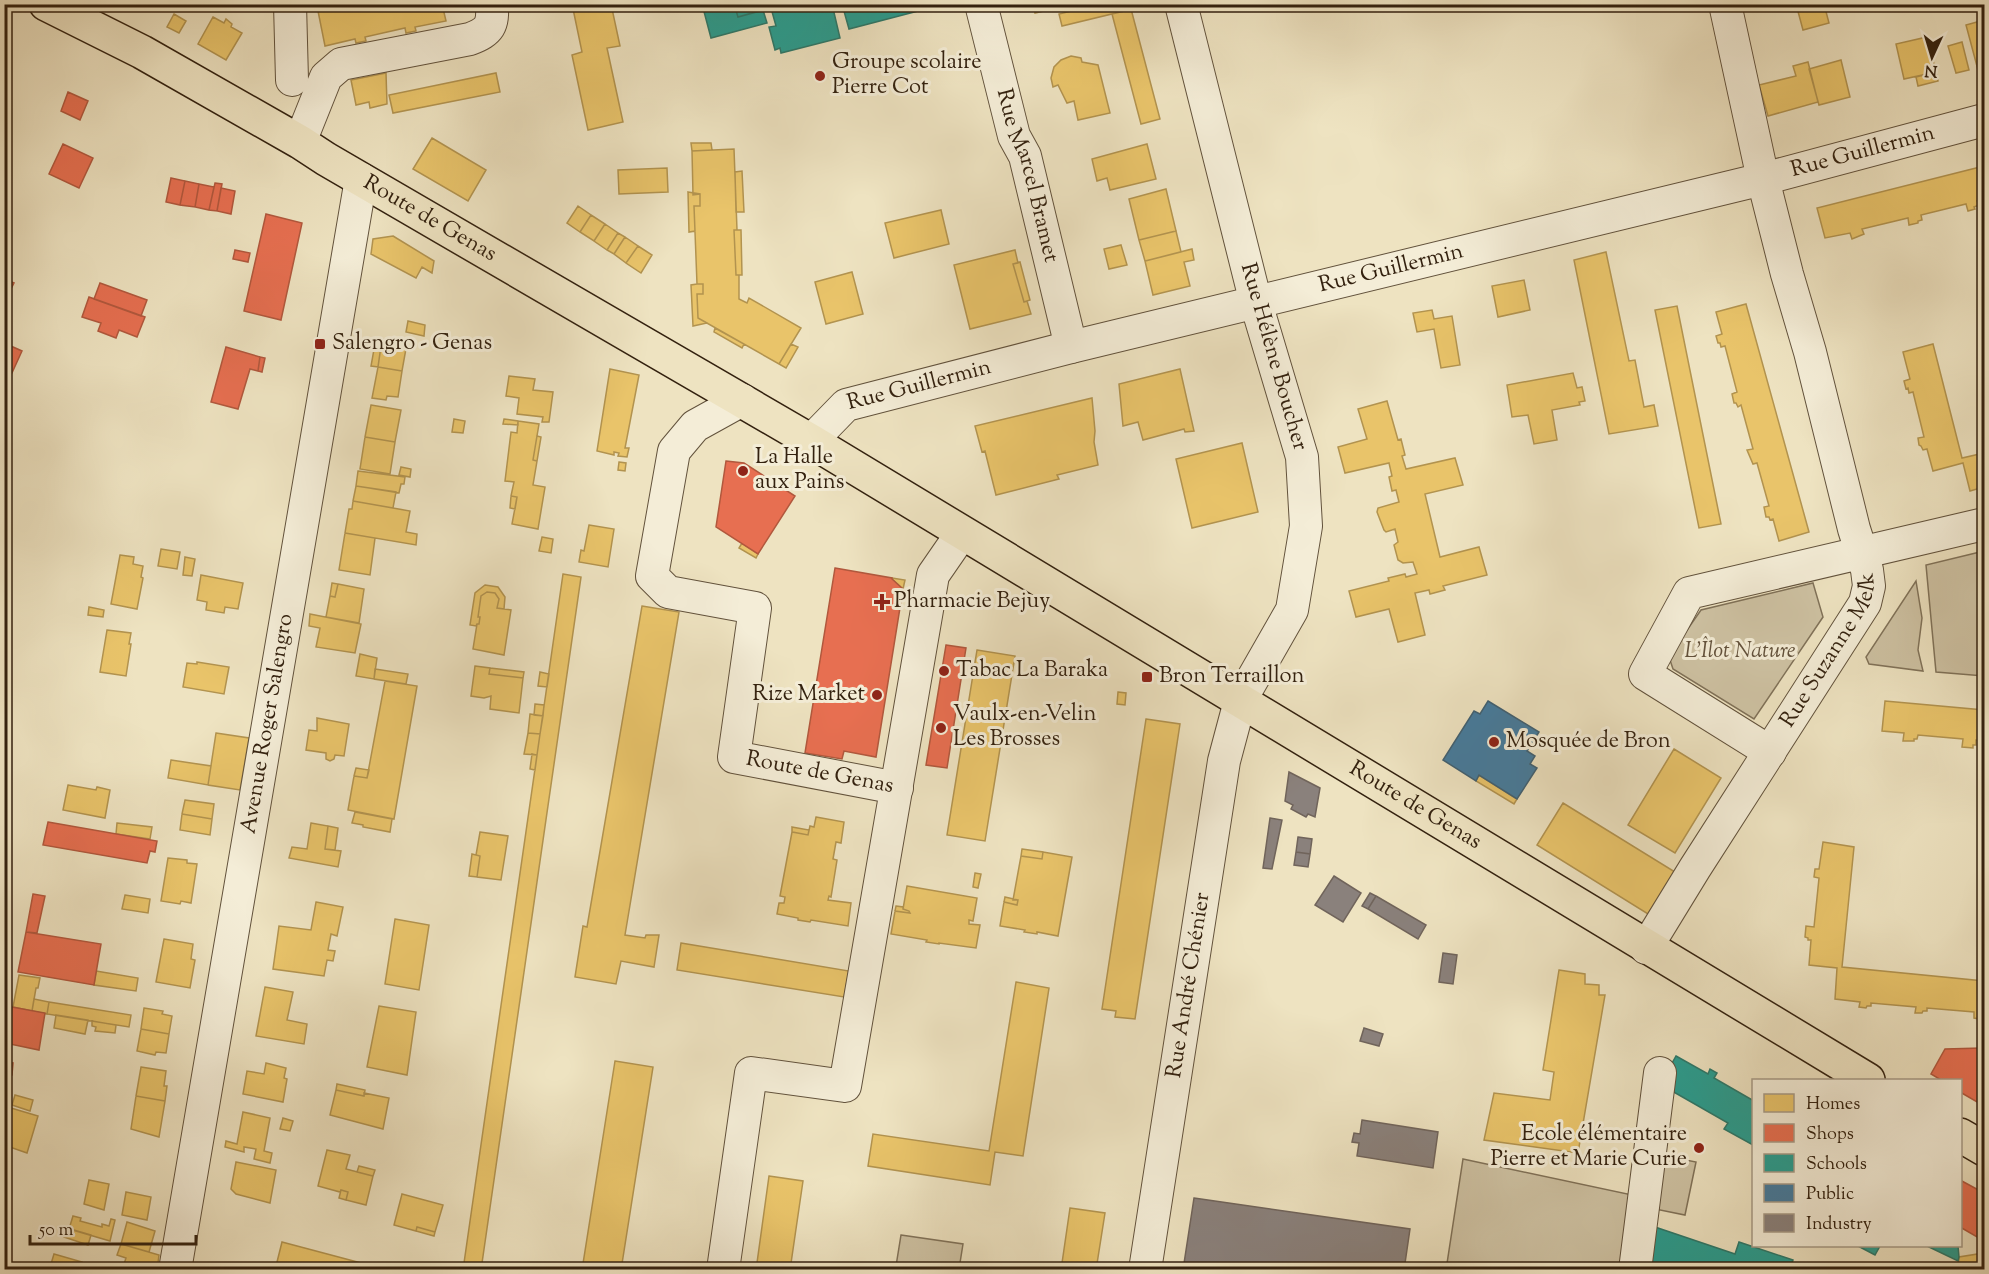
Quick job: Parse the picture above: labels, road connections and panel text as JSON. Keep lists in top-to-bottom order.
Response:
{
  "streets": {
    "main road": ["Route de Genas"],
    "street": [
      "Rue Guillermin",
      "Rue Marcel Bramet",
      "Rue Hélène Boucher",
      "Rue Suzanne Melk",
      "Avenue Roger Salengro",
      "Rue André Chénier"
    ]
  },
  "crossings": [
    ["Rue Guillermin", "Rue Marcel Bramet"],
    ["Rue Guillermin", "Route de Genas"],
    ["Rue Guillermin", "Rue Hélène Boucher"],
    ["Rue Guillermin", "Rue Suzanne Melk"],
    ["Route de Genas", "Rue Hélène Boucher"],
    ["Route de Genas", "Rue Suzanne Melk"],
    ["Route de Genas", "Avenue Roger Salengro"],
    ["Route de Genas", "Rue André Chénier"],
    ["Rue Hélène Boucher", "Rue André Chénier"]
  ],
  "parks": ["L'Îlot Nature"],
  "places": {
    "other": [
      "Groupe scolaire Pierre Cot",
      "La Halle aux Pains",
      "Tabac La Baraka",
      "Rize Market",
      "Vaulx-en-Velin Les Brosses",
      "Mosquée de Bron",
      "Ecole élémentaire Pierre et Marie Curie"
    ],
    "transit": ["Salengro - Genas", "Bron Terraillon"],
    "health": ["Pharmacie Bejuy"]
  },
  "legend": [
    "Homes",
    "Shops",
    "Schools",
    "Public",
    "Industry"
  ],
  "scale_bar": "50 m",
  "north": "bottom"
}
